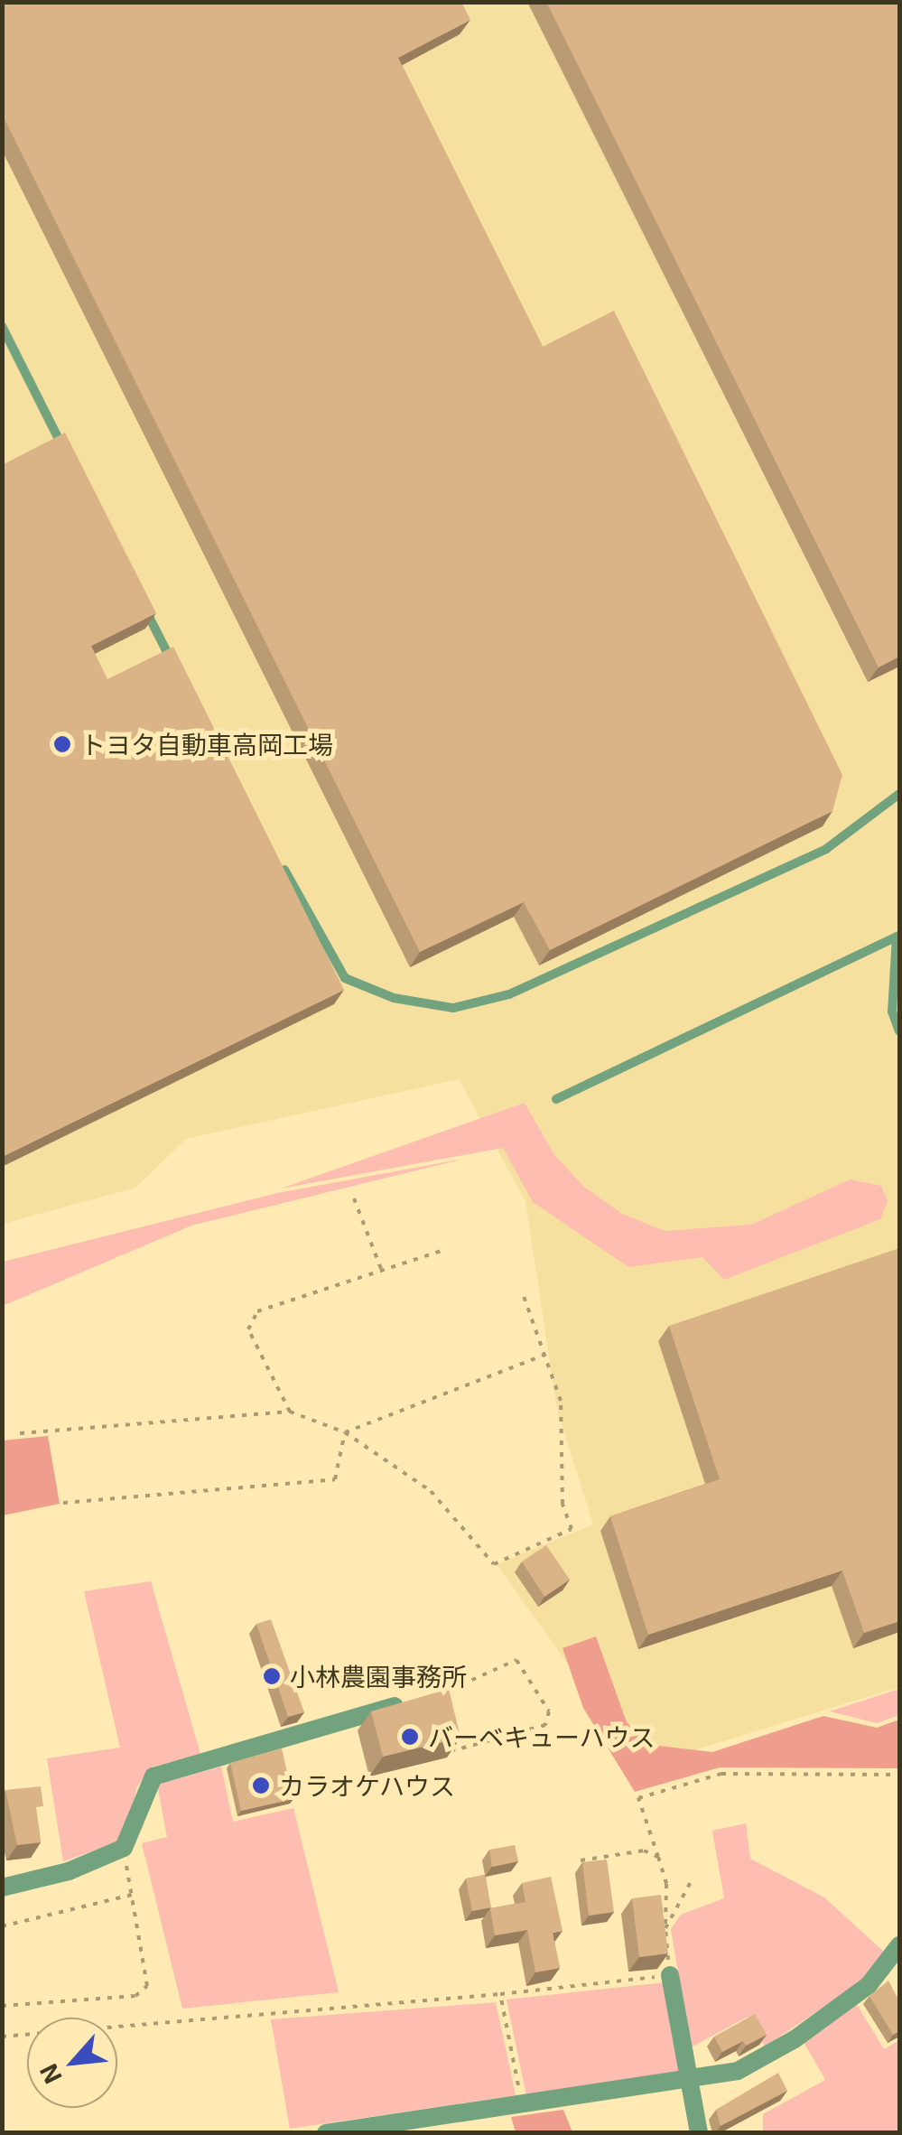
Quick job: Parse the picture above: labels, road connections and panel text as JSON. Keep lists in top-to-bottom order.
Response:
{
  "places": [
    "トヨタ自動車高岡工場",
    "小林農園事務所",
    "バーベキューハウス",
    "カラオケハウス"
  ],
  "north": "bottom left"
}
